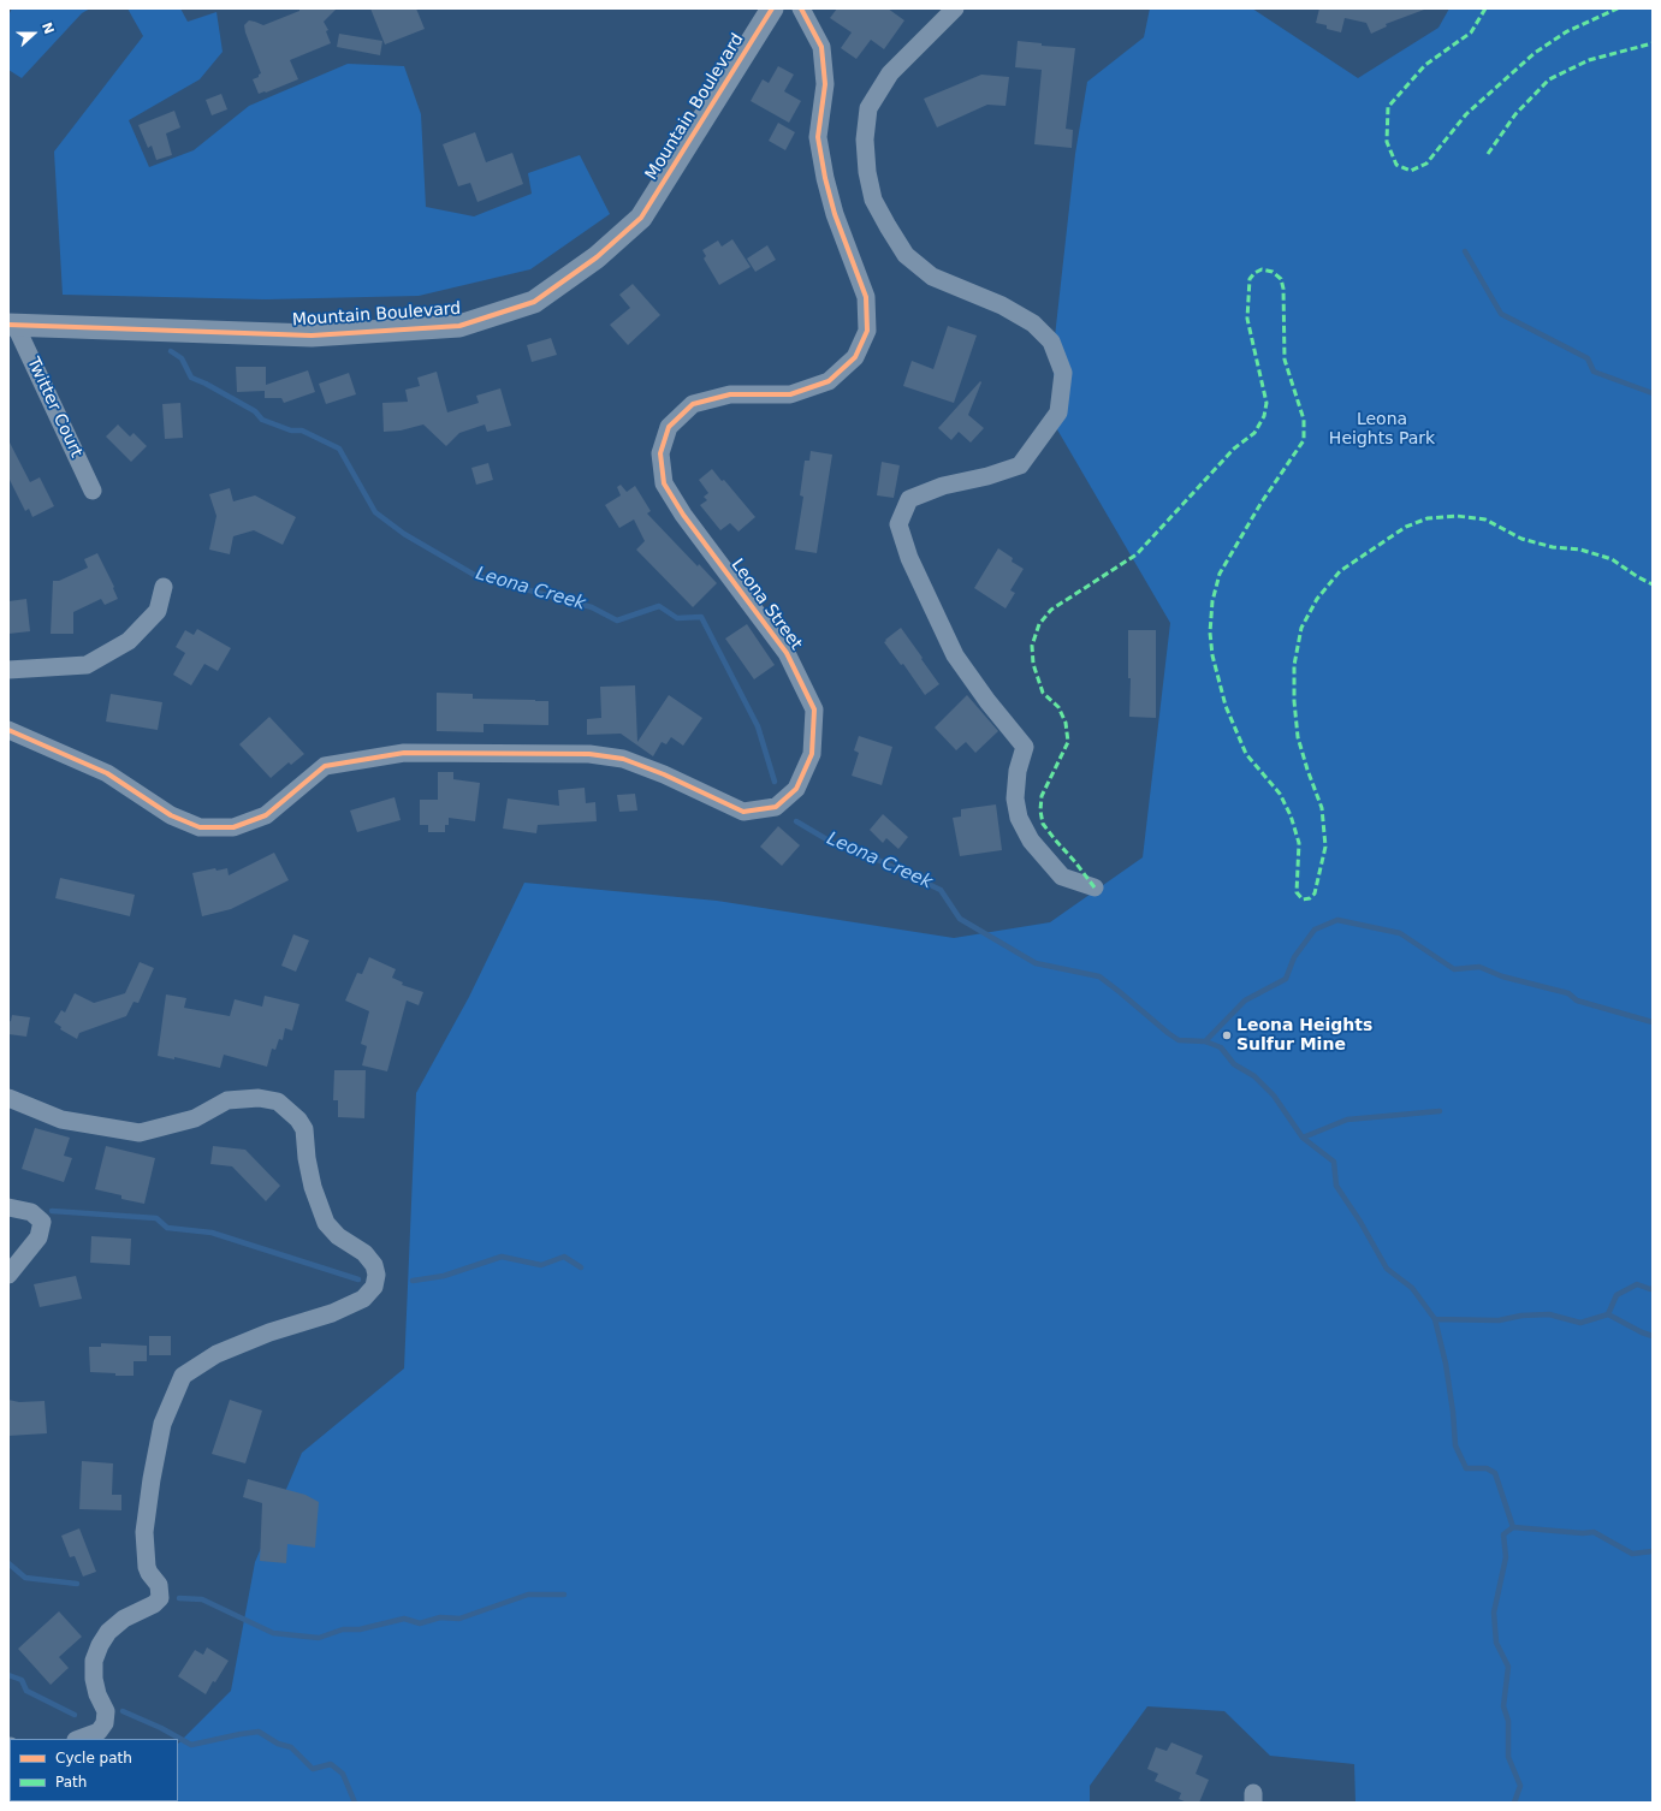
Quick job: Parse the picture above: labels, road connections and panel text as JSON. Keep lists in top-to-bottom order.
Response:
{
  "streets": {
    "street": ["Mountain Boulevard", "Twitter Court", "Leona Street"]
  },
  "crossings": [
    ["Mountain Boulevard", "Twitter Court"]
  ],
  "water": ["Leona Creek"],
  "parks": ["Leona Heights Park"],
  "places": ["Leona Heights Sulfur Mine"],
  "legend": ["Cycle path", "Path"],
  "north": "right"
}
